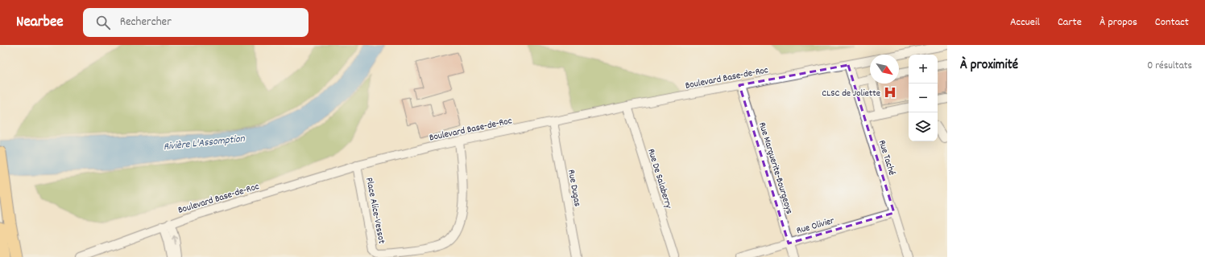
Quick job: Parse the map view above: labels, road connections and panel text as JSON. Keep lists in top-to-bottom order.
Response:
{
  "streets": {
    "street": [
      "Boulevard Base-de-Roc",
      "Rue Taché",
      "Rue Marguerite-Bourgeoys",
      "Rue De Salaberry",
      "Rue Dugas",
      "Place Alice-Vessot",
      "Rue Olivier"
    ]
  },
  "crossings": [
    ["Boulevard Base-de-Roc", "Rue Taché"],
    ["Boulevard Base-de-Roc", "Rue Marguerite-Bourgeoys"],
    ["Boulevard Base-de-Roc", "Rue De Salaberry"],
    ["Boulevard Base-de-Roc", "Rue Dugas"],
    ["Boulevard Base-de-Roc", "Place Alice-Vessot"],
    ["Rue Taché", "Rue Olivier"],
    ["Rue Marguerite-Bourgeoys", "Rue Olivier"]
  ],
  "water": ["Rivière L'Assomption"],
  "places": {
    "hospital": ["CLSC de Joliette"]
  },
  "north": "bottom right",
  "page": {
    "header": "Nearbee",
    "search": "Rechercher",
    "nav": [
      "Accueil",
      "Carte",
      "À propos",
      "Contact"
    ],
    "heading": ["À proximité", "0 résultats"],
    "map_buttons": ["+", "−"]
  }
}
